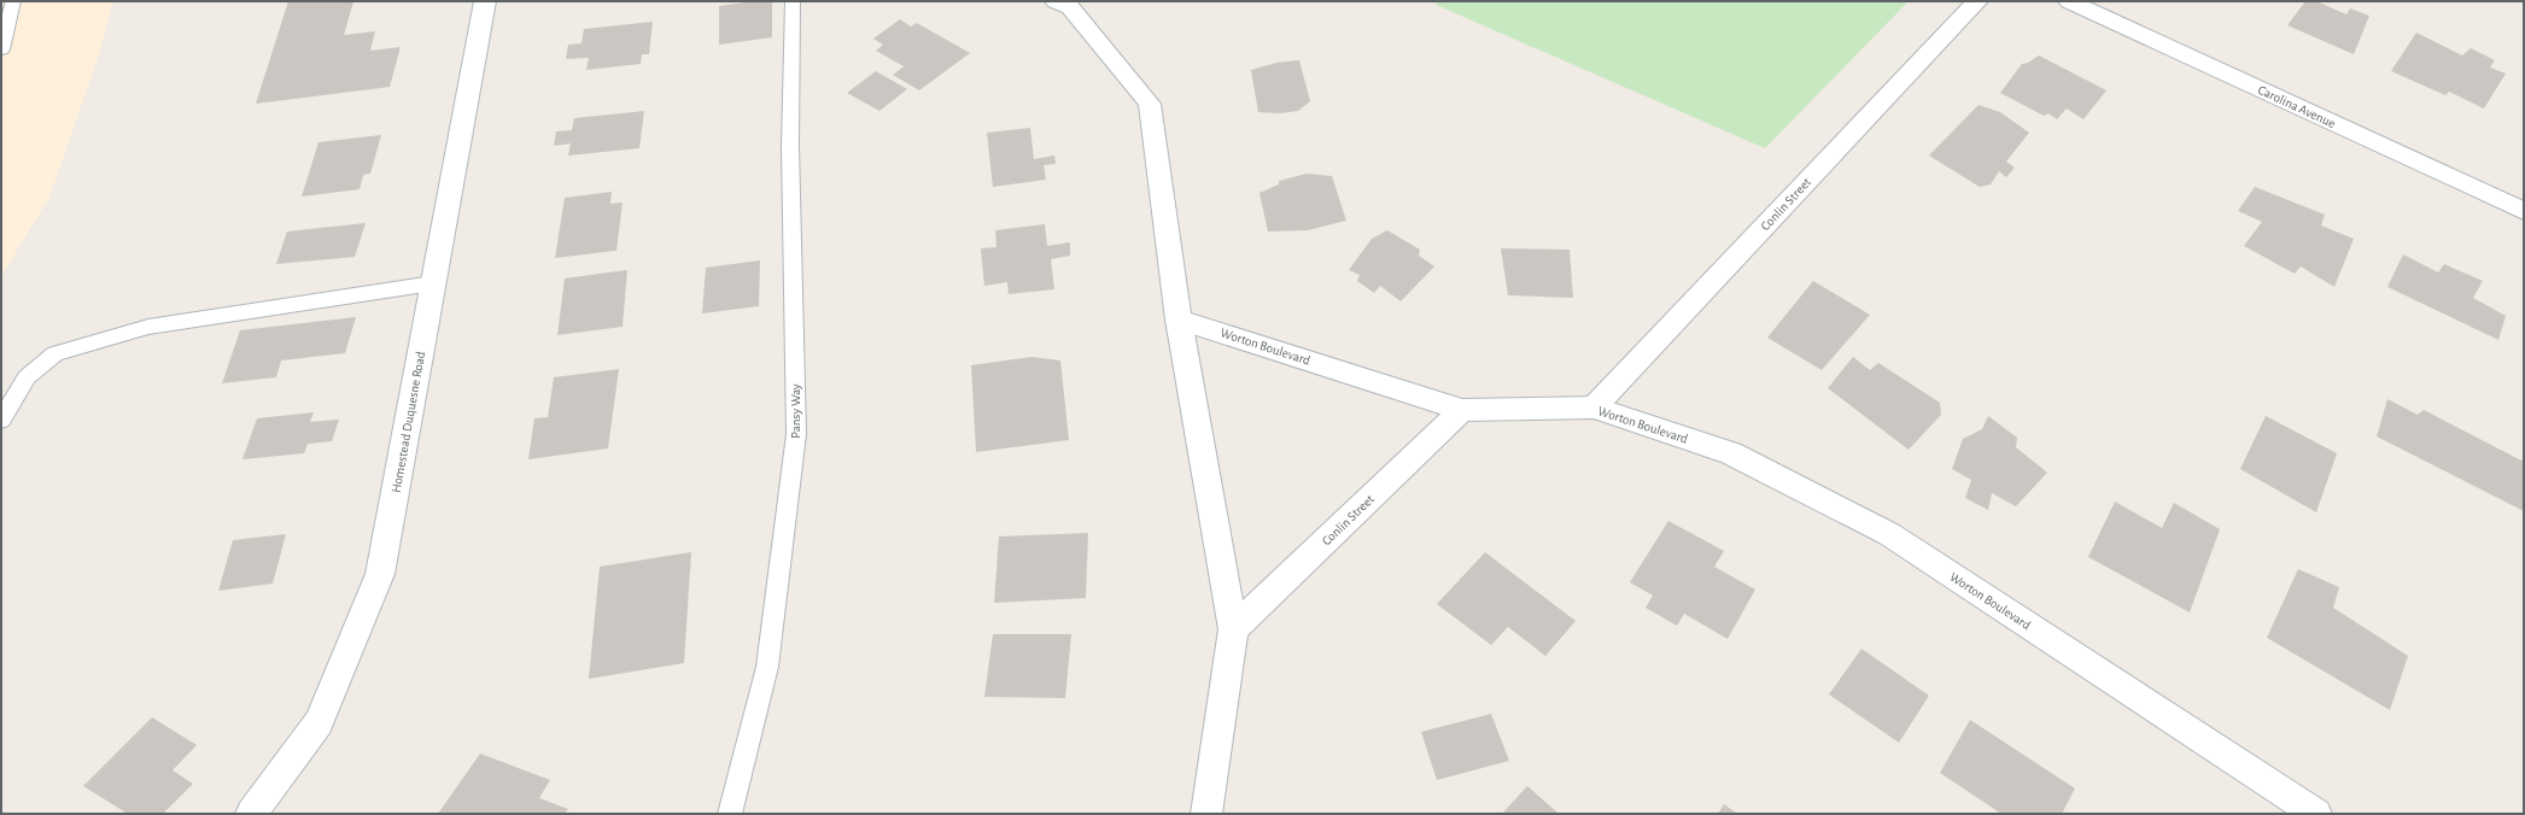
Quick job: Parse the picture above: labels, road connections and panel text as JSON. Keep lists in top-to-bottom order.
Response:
{
  "streets": {
    "street": [
      "Carolina Avenue",
      "Conlin Street",
      "Worton Boulevard",
      "Homestead Duquesne Road"
    ],
    "lane": ["Pansy Way"]
  },
  "crossings": [
    ["Conlin Street", "Worton Boulevard"]
  ]
}
